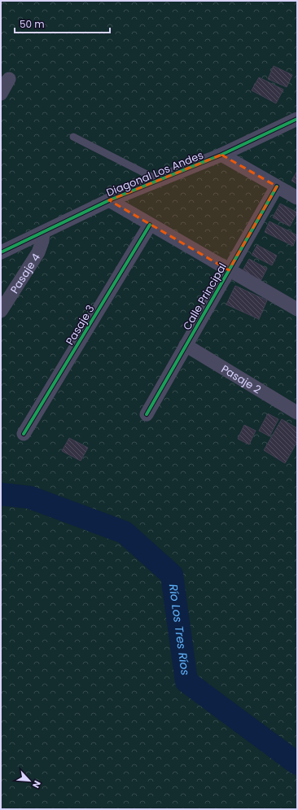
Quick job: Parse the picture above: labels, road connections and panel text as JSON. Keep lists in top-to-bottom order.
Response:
{
  "streets": {
    "street": [
      "Diagonal Los Andes",
      "Pasaje 4",
      "Calle Principal",
      "Pasaje 3",
      "Pasaje 2"
    ]
  },
  "crossings": [
    ["Diagonal Los Andes", "Pasaje 4"],
    ["Calle Principal", "Pasaje 2"]
  ],
  "water": ["Río Los Tres Ríos"],
  "scale_bar": "50 m",
  "north": "bottom right"
}
